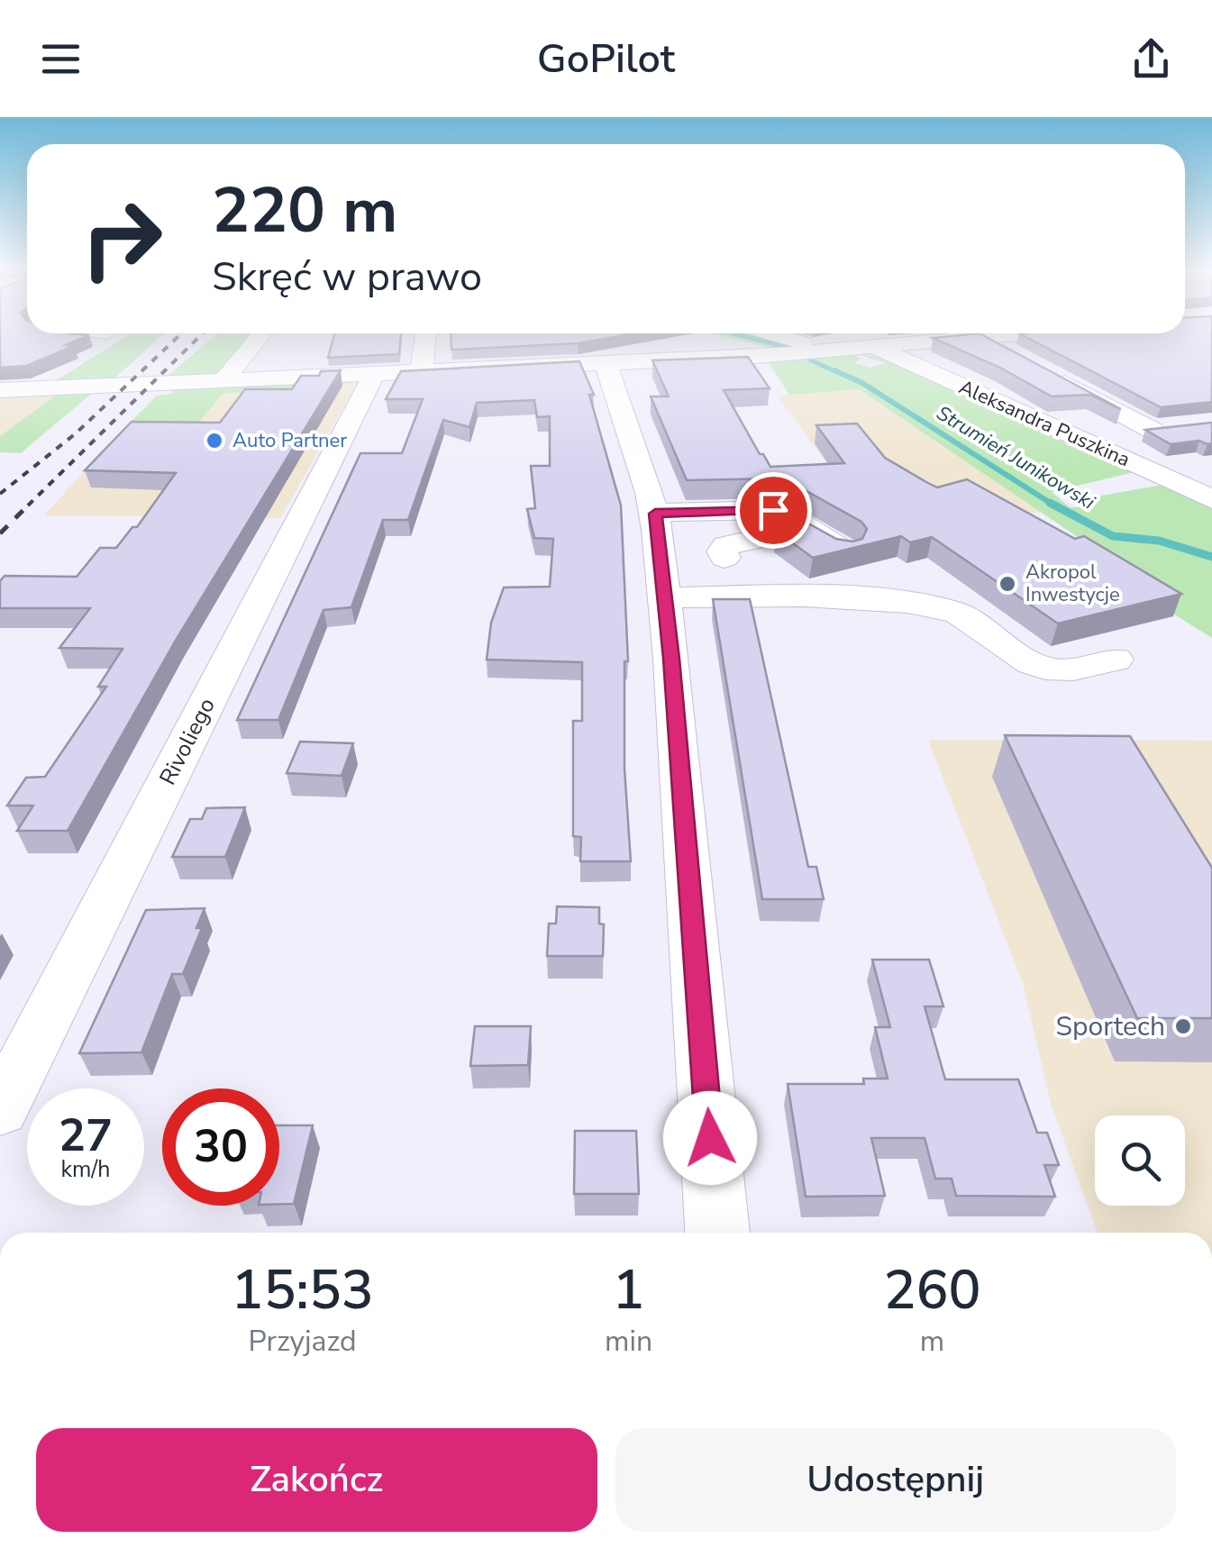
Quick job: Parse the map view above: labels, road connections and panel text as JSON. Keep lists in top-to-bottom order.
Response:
{
  "streets": {
    "street": ["Aleksandra Puszkina", "Rivoliego"]
  },
  "water": ["Strumień Junikowski"],
  "places": ["Auto Partner", "Akropol Inwestycje", "Sportech"],
  "page": {
    "header": "GoPilot",
    "turn": ["220 m", "Skręć w prawo"],
    "speed": "27 km/h",
    "limit": "30",
    "eta": [
      "15:53",
      "Przyjazd",
      "1",
      "min",
      "260",
      "m"
    ],
    "buttons": ["Zakończ", "Udostępnij"]
  }
}
